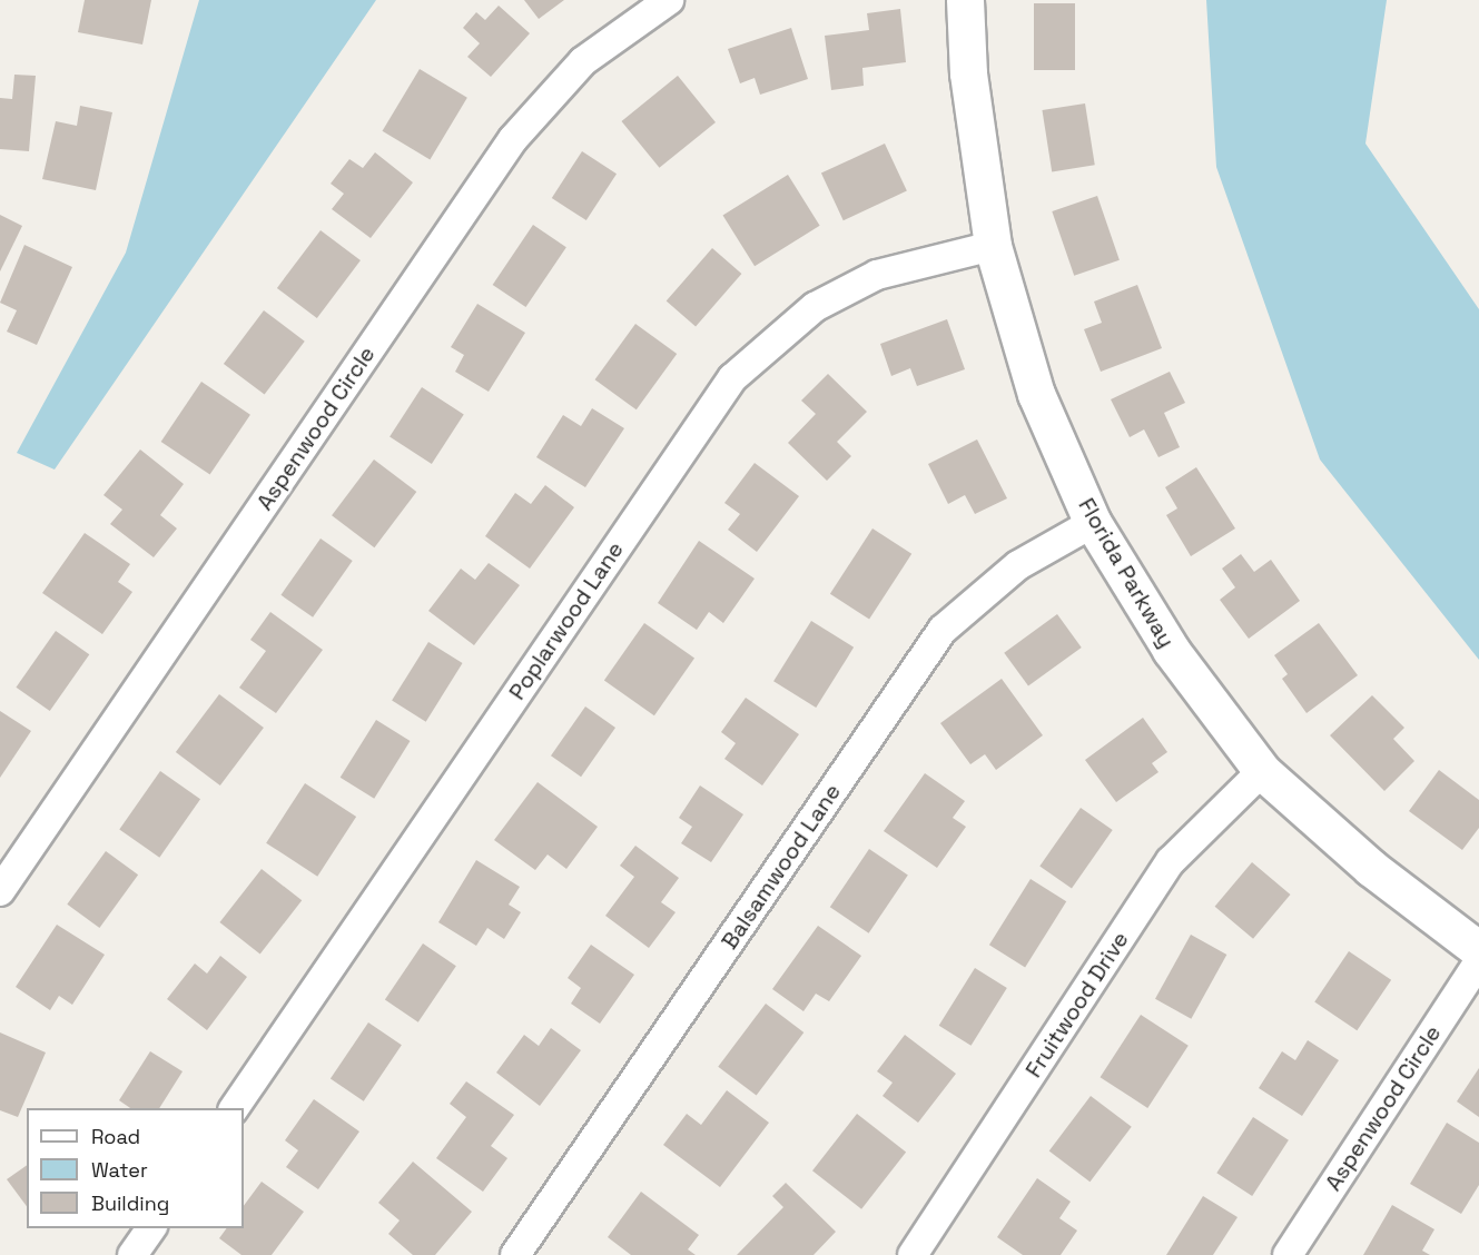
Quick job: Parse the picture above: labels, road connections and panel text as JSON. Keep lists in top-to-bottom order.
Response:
{
  "streets": {
    "street": [
      "Aspenwood Circle",
      "Florida Parkway",
      "Poplarwood Lane",
      "Balsamwood Lane",
      "Fruitwood Drive"
    ]
  },
  "crossings": [
    ["Florida Parkway", "Poplarwood Lane"],
    ["Florida Parkway", "Balsamwood Lane"],
    ["Florida Parkway", "Fruitwood Drive"]
  ],
  "legend": ["Road", "Water", "Building"]
}
